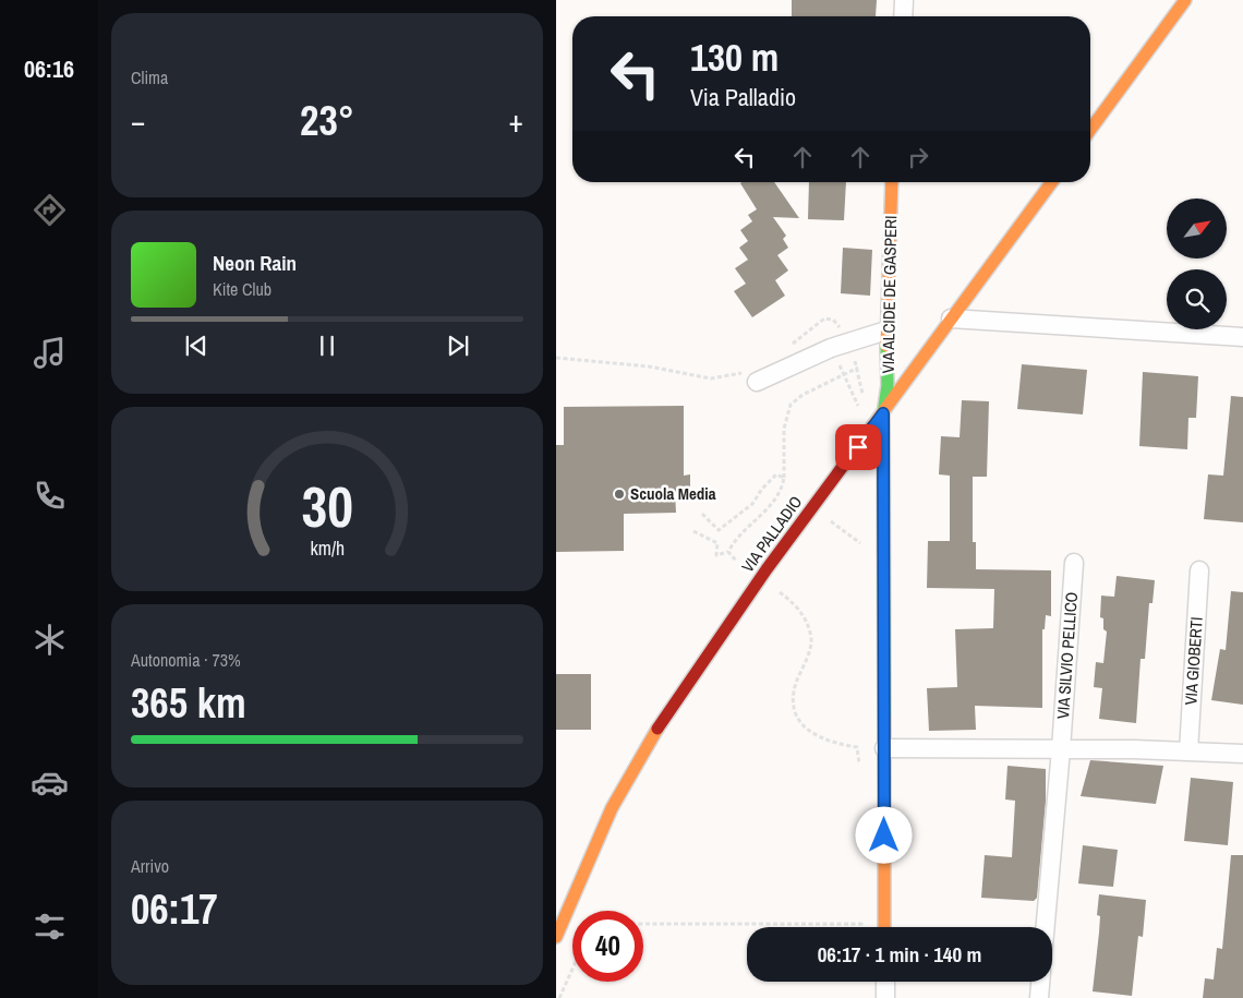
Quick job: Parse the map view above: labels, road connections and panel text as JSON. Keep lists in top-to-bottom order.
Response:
{
  "streets": {
    "main road": ["VIA ALCIDE DE GASPERI", "VIA PALLADIO"],
    "street": ["VIA SILVIO PELLICO", "VIA GIOBERTI"]
  },
  "crossings": [
    ["VIA ALCIDE DE GASPERI", "VIA PALLADIO"]
  ],
  "places": ["Scuola Media"],
  "north": "top right",
  "page": {
    "tabs": "06:16",
    "tile": [
      "Clima",
      ["Autonomia · 73%", "365 km"],
      ["Arrivo", "06:17"]
    ],
    "turn": ["130 m", "Via Palladio"],
    "heat": ["−", "23°", "+"],
    "song": ["Neon Rain", "Kite Club"],
    "limit": "40",
    "trip": "06:17 · 1 min · 140 m",
    "gauge": ["30", "km/h"]
  }
}
